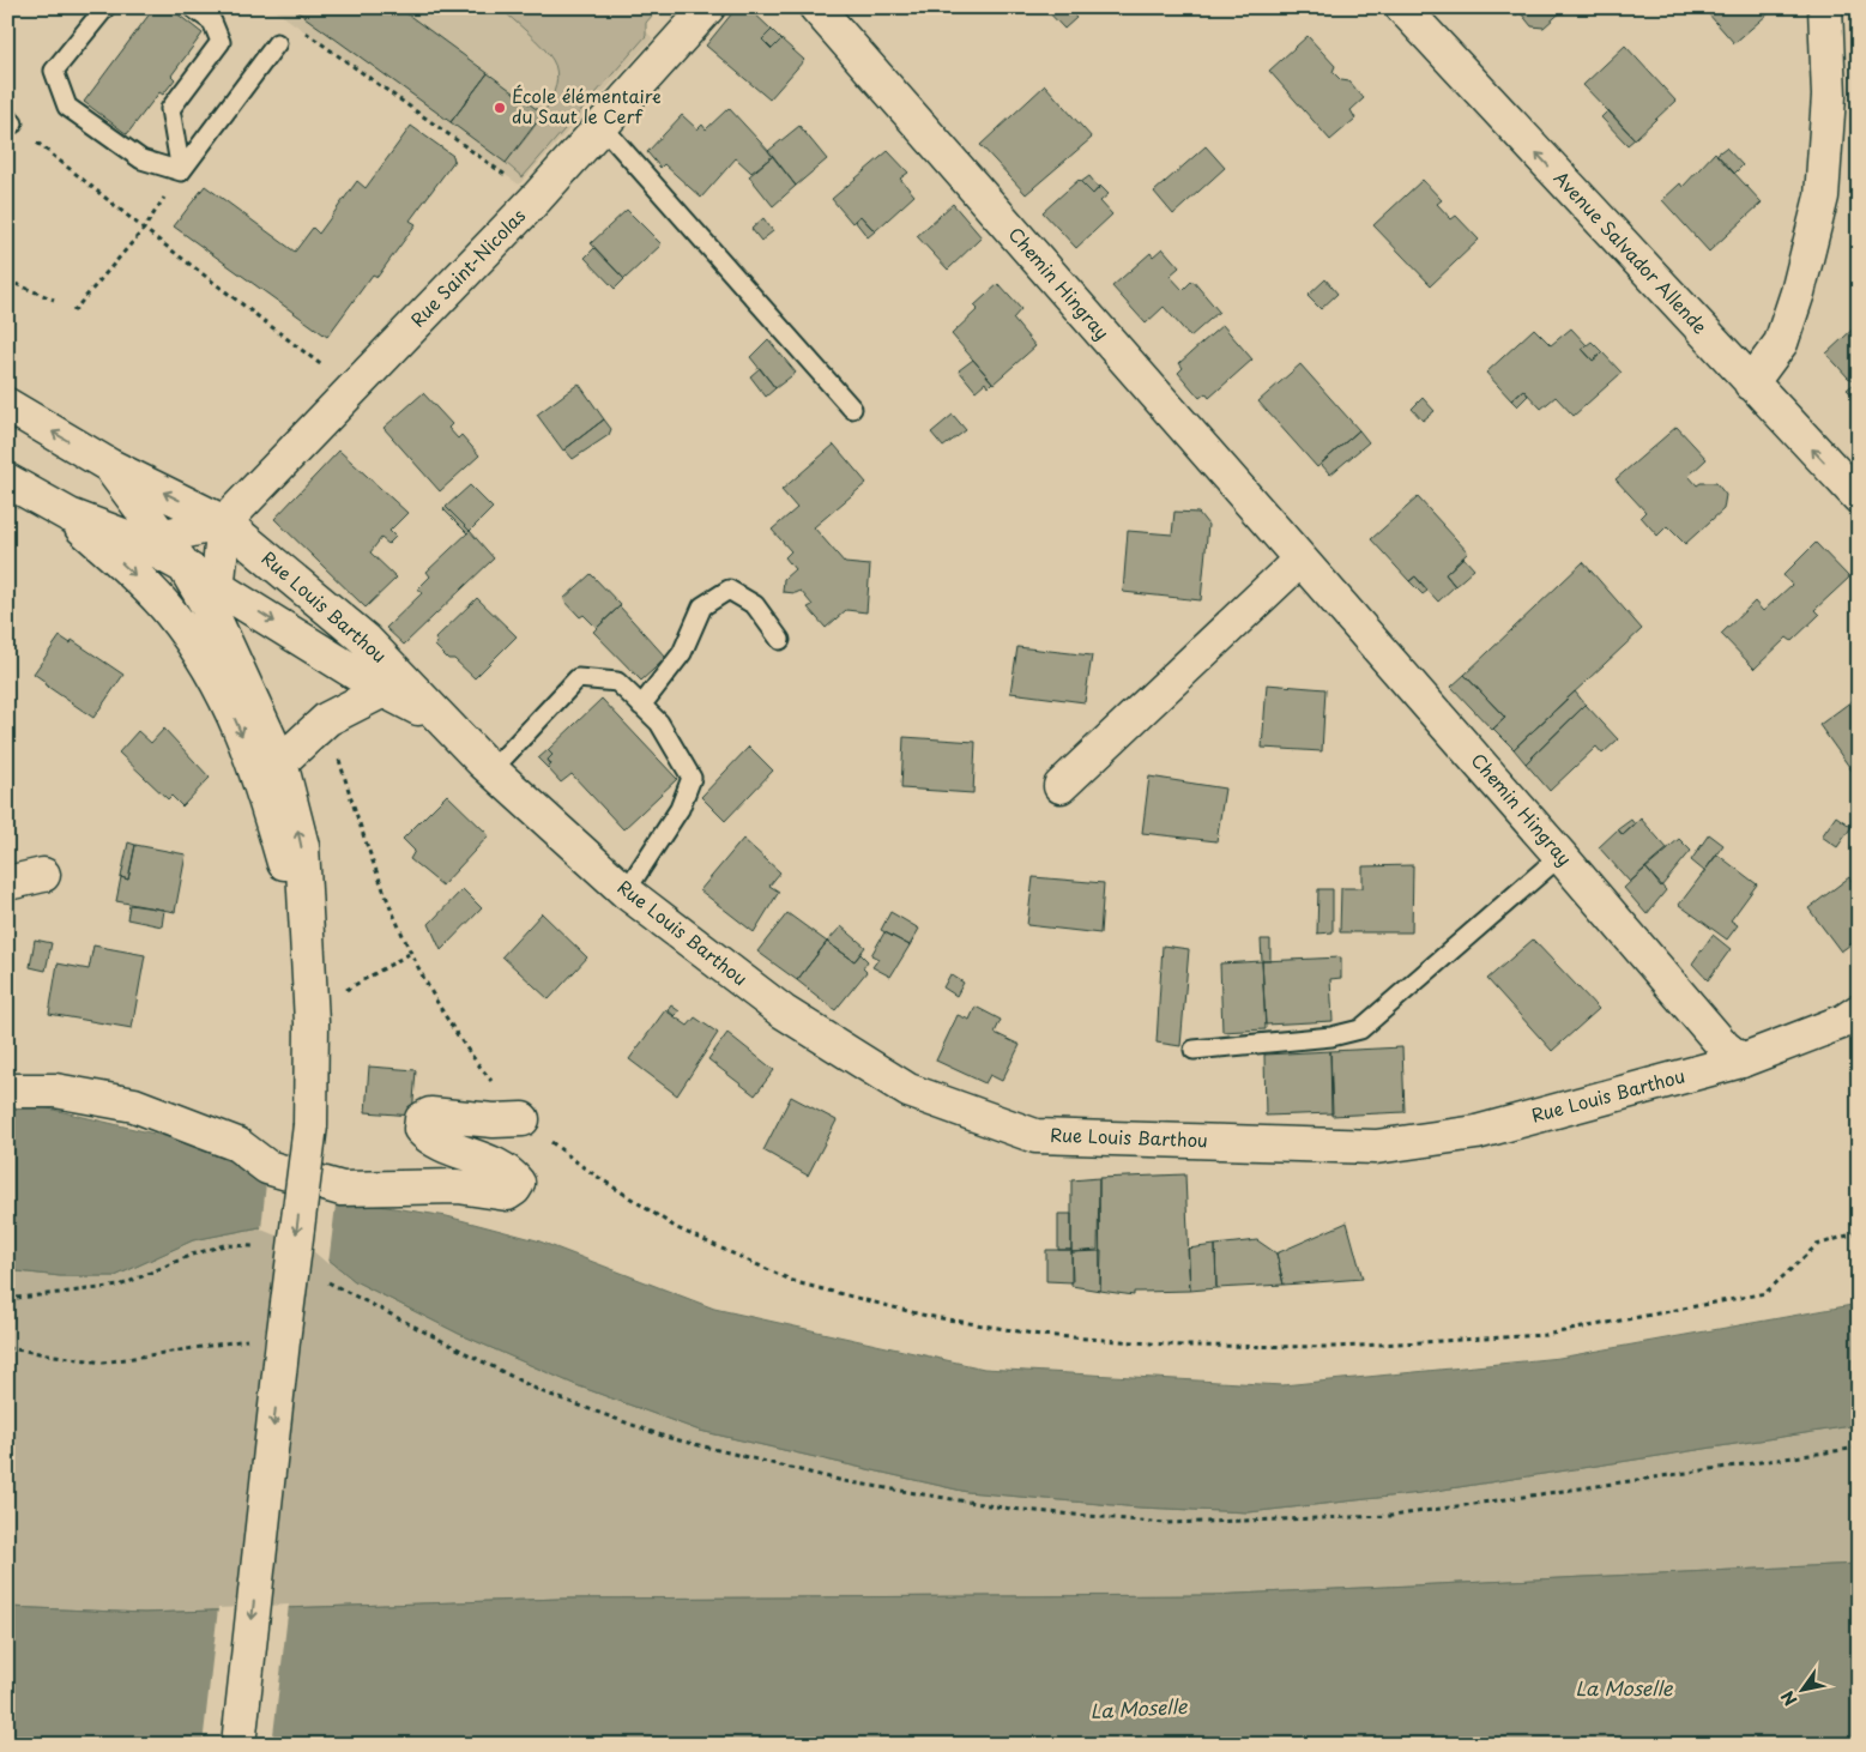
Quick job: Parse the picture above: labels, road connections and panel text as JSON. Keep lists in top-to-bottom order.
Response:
{
  "streets": {
    "main road": [
      "Avenue Salvador Allende",
      "Rue Saint-Nicolas",
      "Chemin Hingray",
      "Rue Louis Barthou"
    ]
  },
  "crossings": [
    ["Rue Saint-Nicolas", "Rue Louis Barthou"],
    ["Chemin Hingray", "Rue Louis Barthou"]
  ],
  "one_way": ["Avenue Salvador Allende"],
  "water": ["La Moselle"],
  "places": ["École élémentaire du Saut le Cerf"],
  "north": "bottom left"
}
